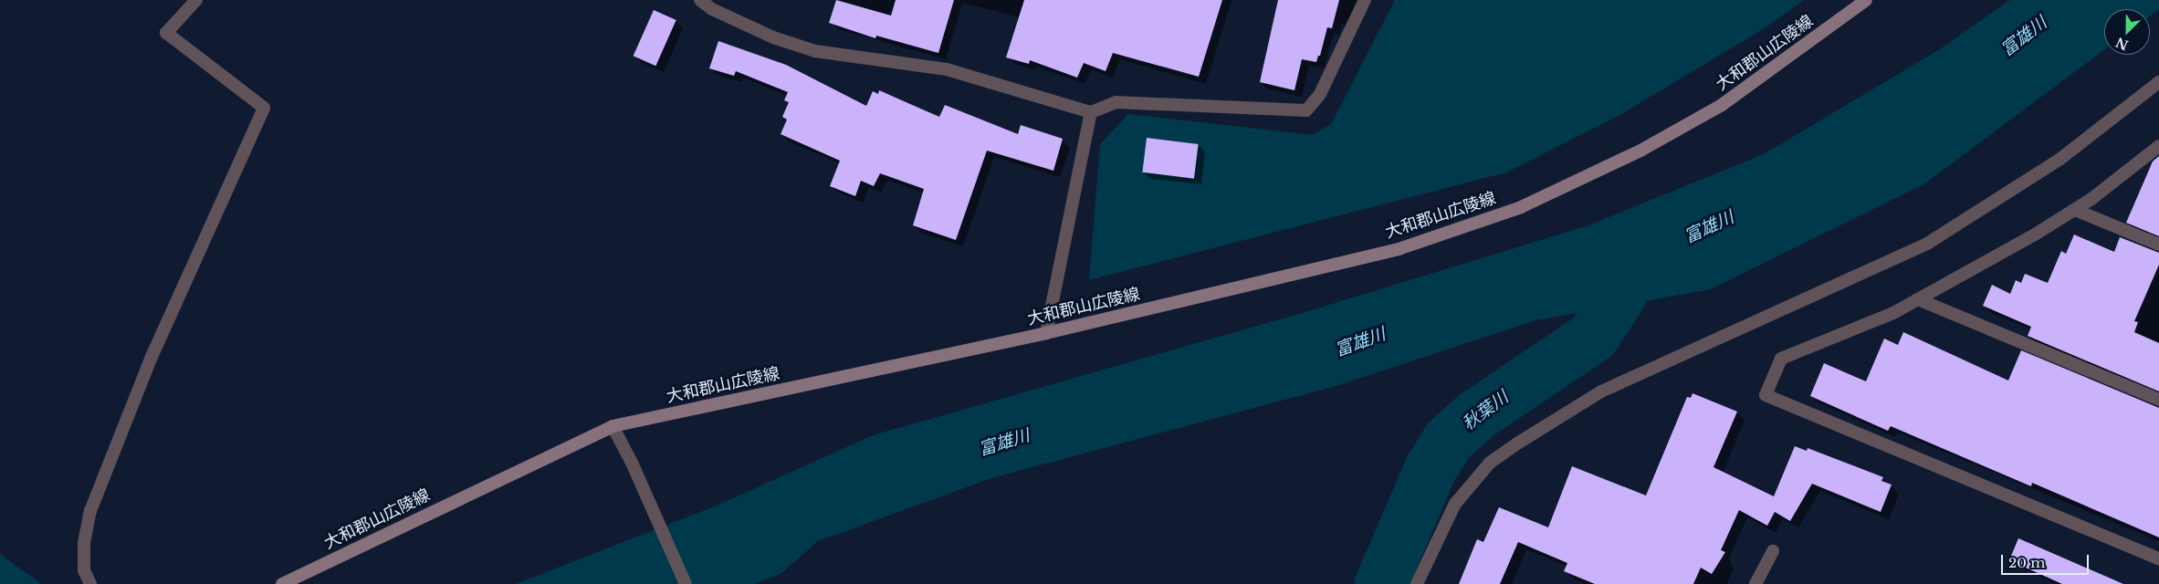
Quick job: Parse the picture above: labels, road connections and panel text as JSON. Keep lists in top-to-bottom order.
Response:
{
  "streets": {
    "main road": ["大和郡山広陵線"]
  },
  "water": ["富雄川", "秋葉川"],
  "scale_bar": "20 m",
  "north": "bottom left"
}
